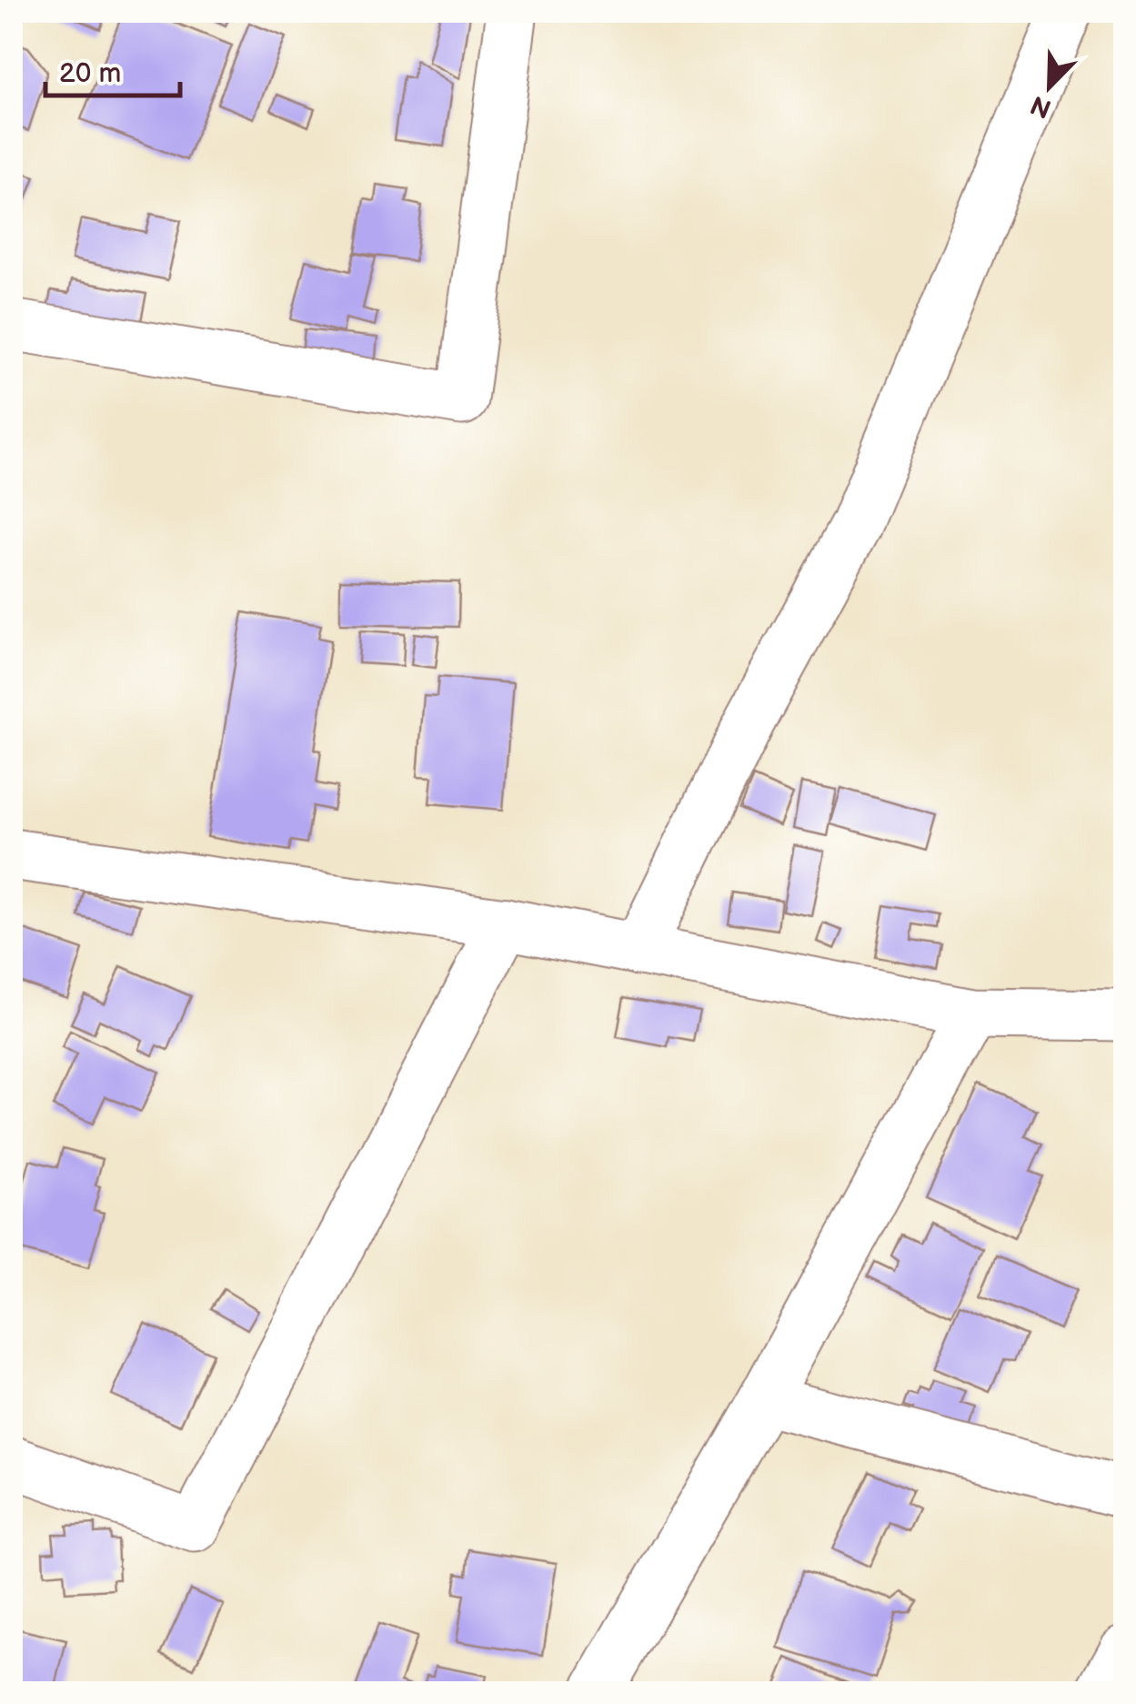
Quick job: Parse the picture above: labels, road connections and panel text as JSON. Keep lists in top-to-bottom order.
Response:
{
  "scale_bar": "20 m",
  "north": "bottom left"
}
